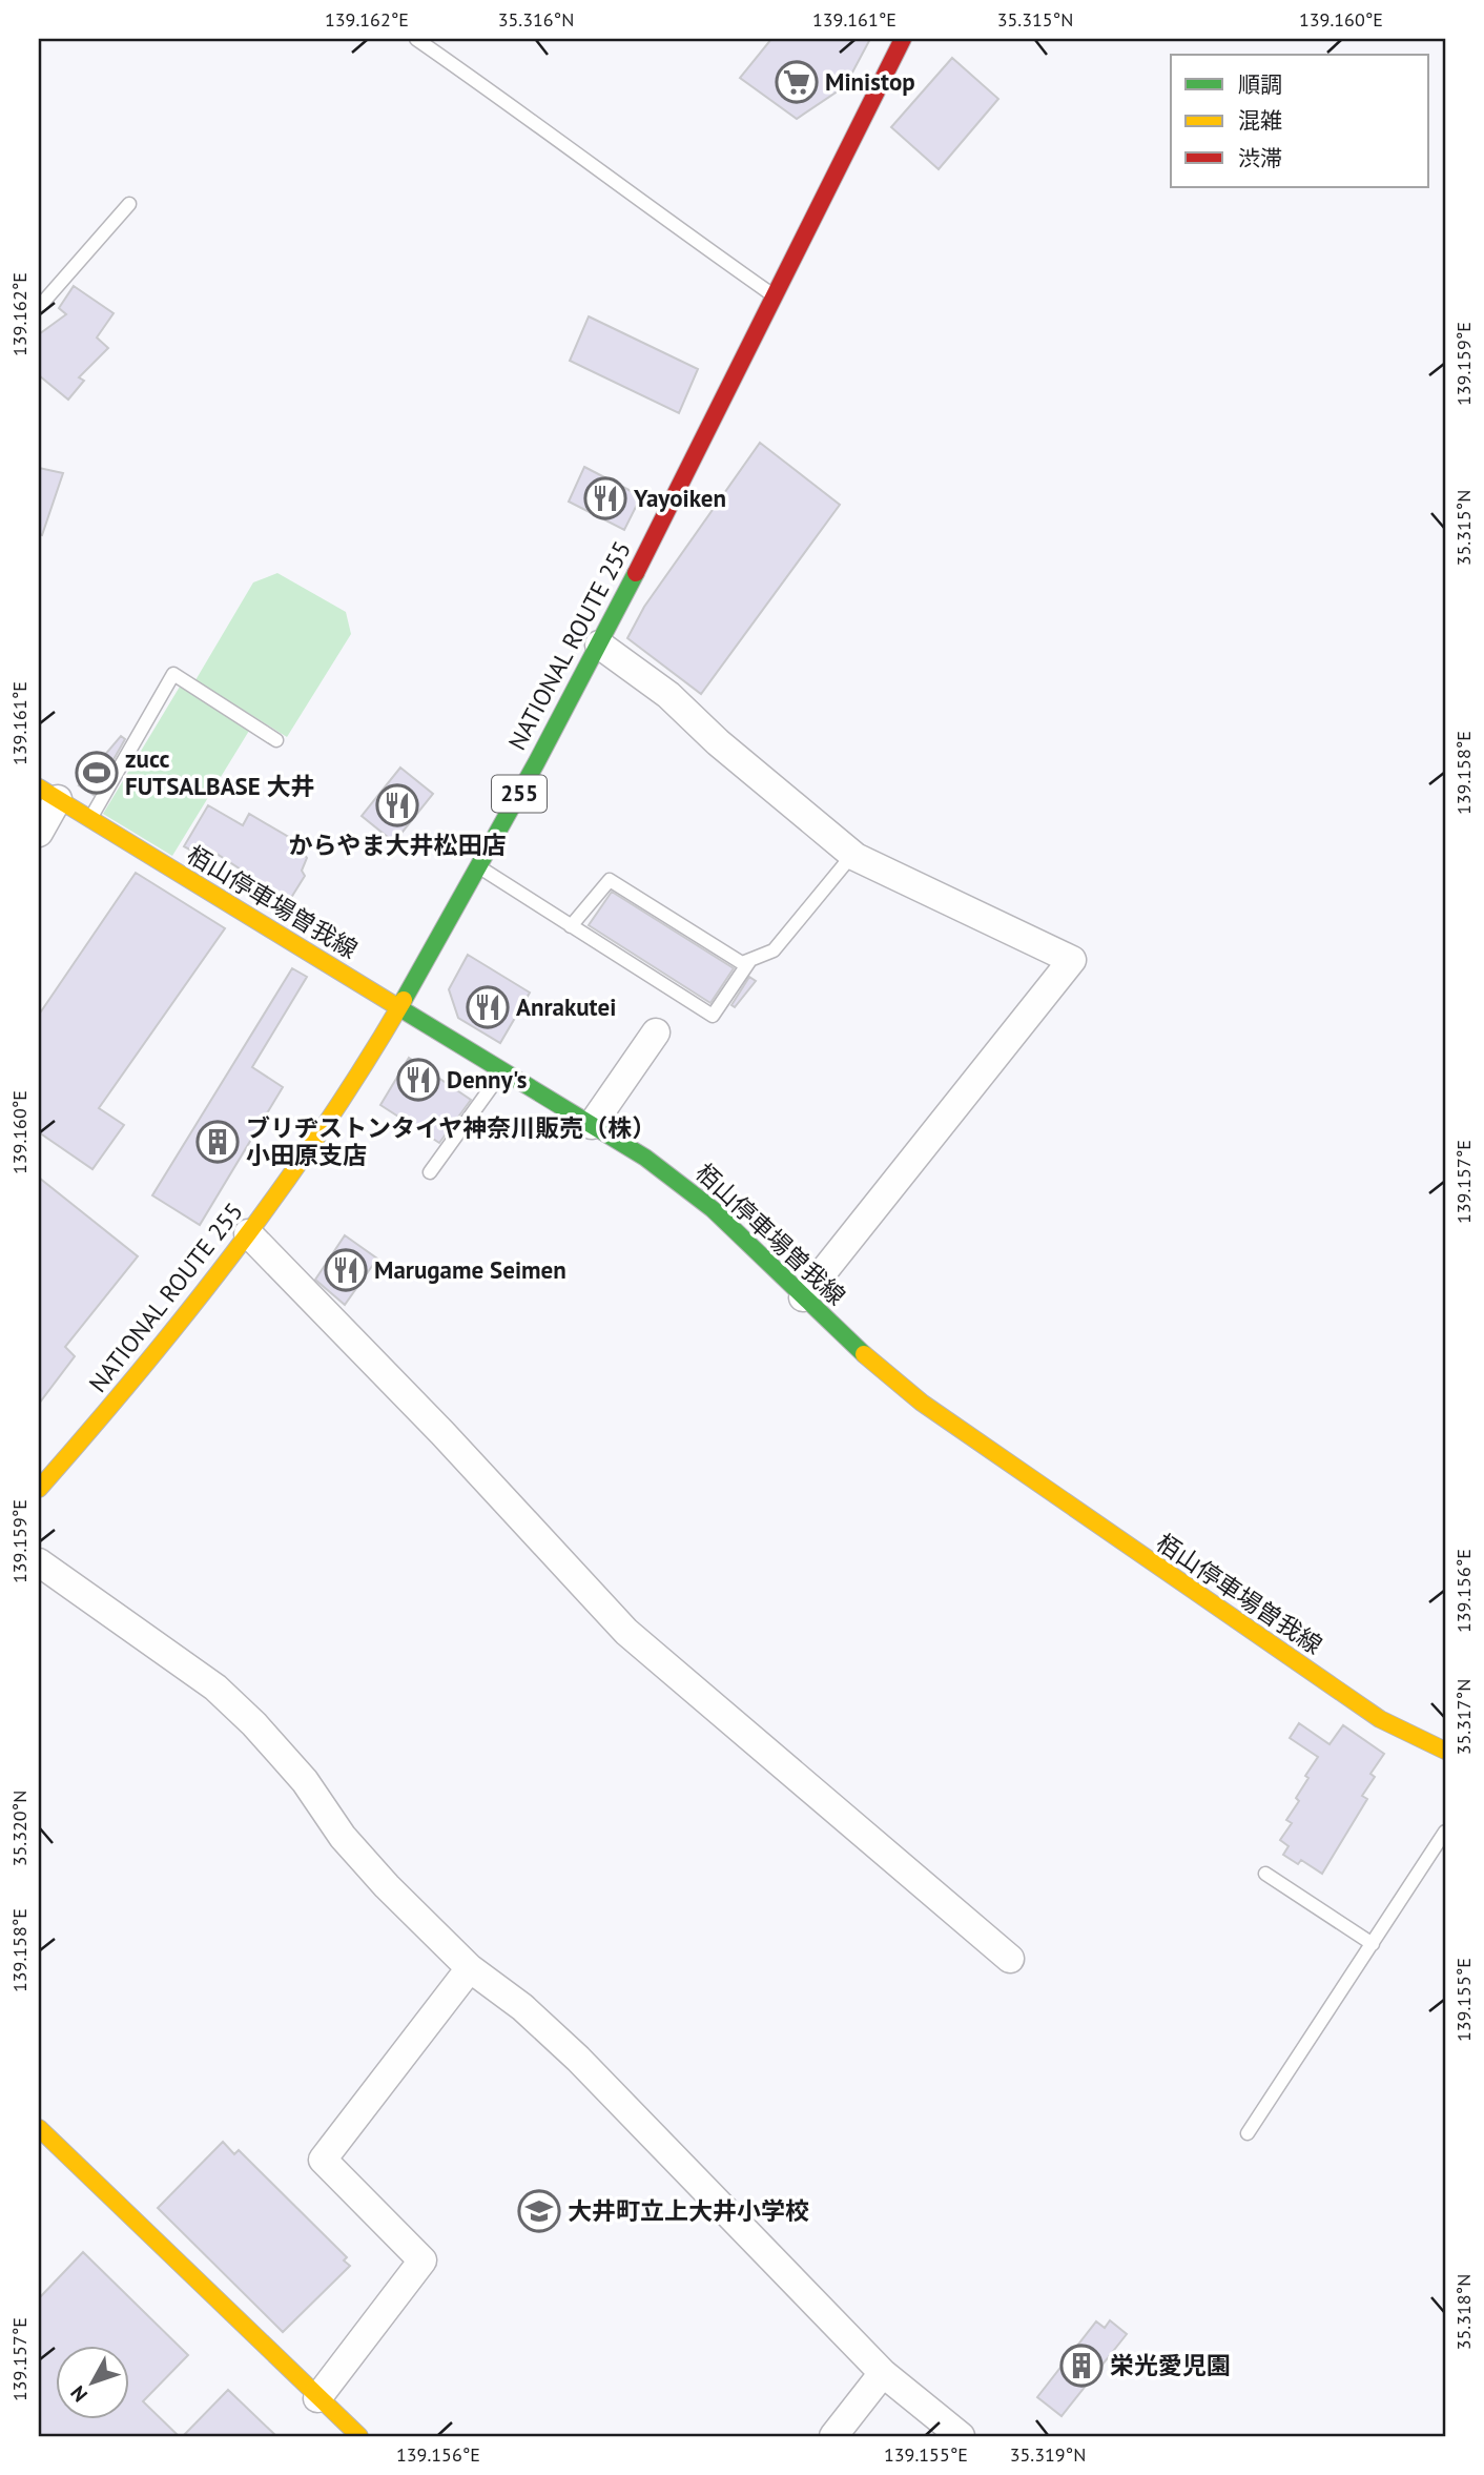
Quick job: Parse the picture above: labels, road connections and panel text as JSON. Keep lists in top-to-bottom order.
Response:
{
  "streets": {
    "main road": ["NATIONAL ROUTE 255", "255", "栢山停車場曽我線"]
  },
  "crossings": [
    ["NATIONAL ROUTE 255", "栢山停車場曽我線"]
  ],
  "places": {
    "supermarket": ["Ministop"],
    "restaurant": [
      "Yayoiken",
      "からやま大井松田店",
      "Anrakutei",
      "Denny's",
      "Marugame Seimen"
    ],
    "sports": ["zucc FUTSALBASE 大井"],
    "building": ["ブリヂストンタイヤ神奈川販売（株） 小田原支店", "栄光愛児園"],
    "school or university": ["大井町立上大井小学校"]
  },
  "legend": ["順調", "混雑", "渋滞"],
  "north": "bottom left",
  "coordinates": [
    "139.162°E",
    "35.316°N",
    "139.161°E",
    "35.315°N",
    "139.160°E",
    "139.159°E",
    "139.158°E",
    "139.157°E",
    "139.156°E",
    "35.317°N",
    "35.320°N",
    "139.155°E",
    "35.318°N",
    "35.319°N"
  ]
}
